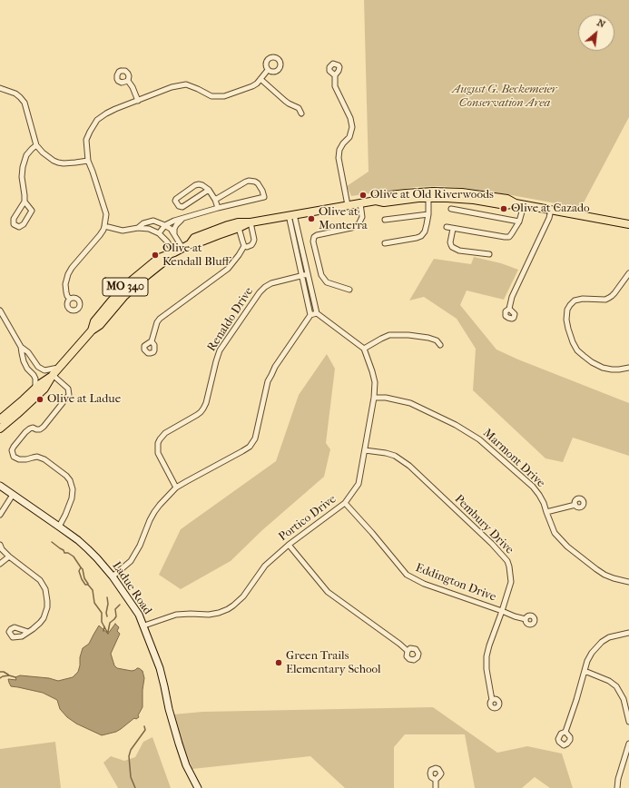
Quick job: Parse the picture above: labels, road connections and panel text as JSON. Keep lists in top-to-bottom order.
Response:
{
  "streets": {
    "main road": ["MO 340", "Ladue Road"],
    "street": [
      "Renaldo Drive",
      "Marmont Drive",
      "Portico Drive",
      "Pembury Drive",
      "Eddington Drive"
    ]
  },
  "crossings": [
    ["Marmont Drive", "Portico Drive"],
    ["Portico Drive", "Pembury Drive"],
    ["Portico Drive", "Eddington Drive"],
    ["Portico Drive", "Ladue Road"],
    ["Pembury Drive", "Eddington Drive"]
  ],
  "parks": ["August G. Beckemeier Conservation Area"],
  "places": [
    "Olive at Old Riverwoods",
    "Olive at Cazado",
    "Olive at Monterra",
    "Olive at Kendall Bluff",
    "Olive at Ladue",
    "Green Trails Elementary School"
  ],
  "north": "top right"
}
